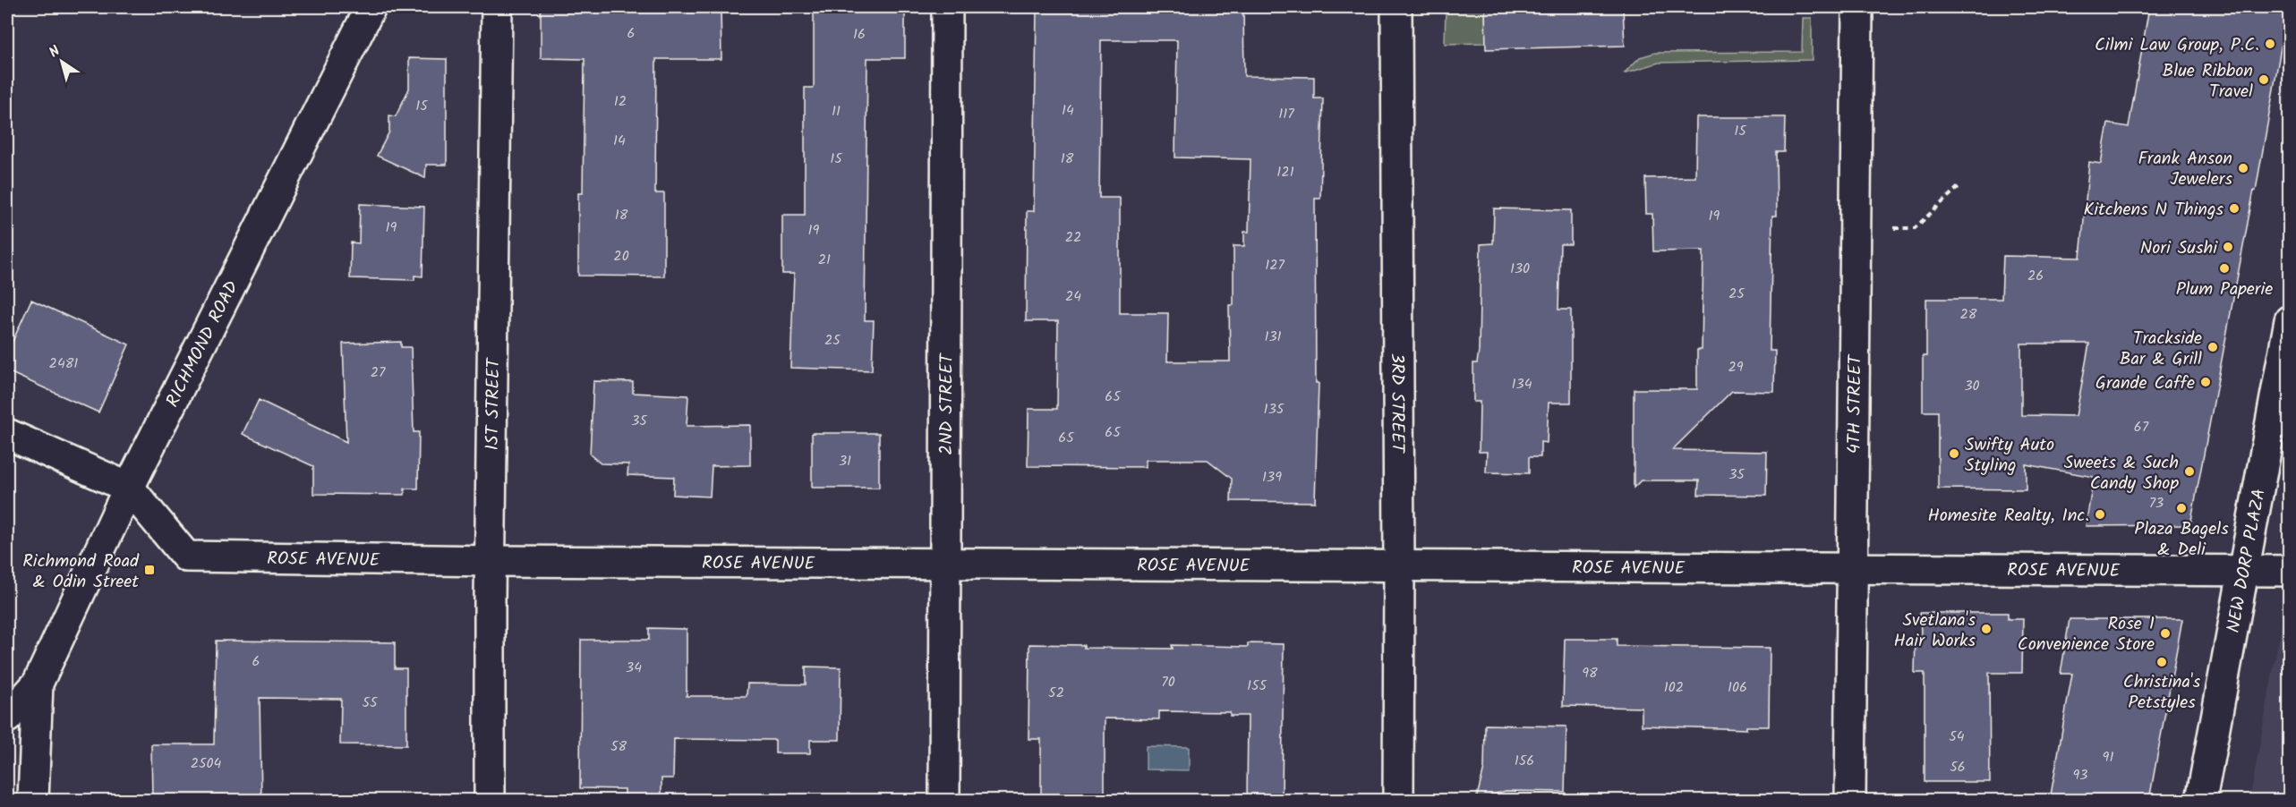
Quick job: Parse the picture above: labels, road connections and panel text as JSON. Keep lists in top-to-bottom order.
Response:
{
  "streets": {
    "street": [
      "RICHMOND ROAD",
      "1ST STREET",
      "2ND STREET",
      "3RD STREET",
      "4TH STREET",
      "ROSE AVENUE",
      "NEW DORP PLAZA"
    ]
  },
  "crossings": [
    ["RICHMOND ROAD", "ROSE AVENUE"],
    ["1ST STREET", "ROSE AVENUE"],
    ["2ND STREET", "ROSE AVENUE"],
    ["3RD STREET", "ROSE AVENUE"],
    ["4TH STREET", "ROSE AVENUE"],
    ["ROSE AVENUE", "NEW DORP PLAZA"]
  ],
  "places": {
    "other": [
      "Cilmi Law Group, P.C.",
      "Blue Ribbon Travel",
      "Frank Anson Jewelers",
      "Kitchens N Things",
      "Nori Sushi",
      "Plum Paperie",
      "Trackside Bar & Grill",
      "Grande Caffe",
      "Swifty Auto Styling",
      "Sweets & Such Candy Shop",
      "Plaza Bagels & Deli",
      "Homesite Realty, Inc.",
      "Svetlana's Hair Works",
      "Rose 1 Convenience Store",
      "Christina's Petstyles"
    ],
    "transit": ["Richmond Road & Odin Street"]
  },
  "house_numbers": [
    "6",
    "16",
    "12",
    "15",
    "14",
    "11",
    "117",
    "15",
    "14",
    "15",
    "18",
    "121",
    "18",
    "19",
    "19",
    "19",
    "22",
    "20",
    "21",
    "127",
    "130",
    "26",
    "25",
    "24",
    "28",
    "131",
    "25",
    "2481",
    "29",
    "27",
    "134",
    "30",
    "65",
    "135",
    "35",
    "67",
    "65",
    "65",
    "31",
    "35",
    "139",
    "73",
    "6",
    "34",
    "98",
    "70",
    "155",
    "102",
    "106",
    "52",
    "55",
    "54",
    "58",
    "91",
    "156",
    "2504",
    "56",
    "93"
  ],
  "north": "top left"
}
